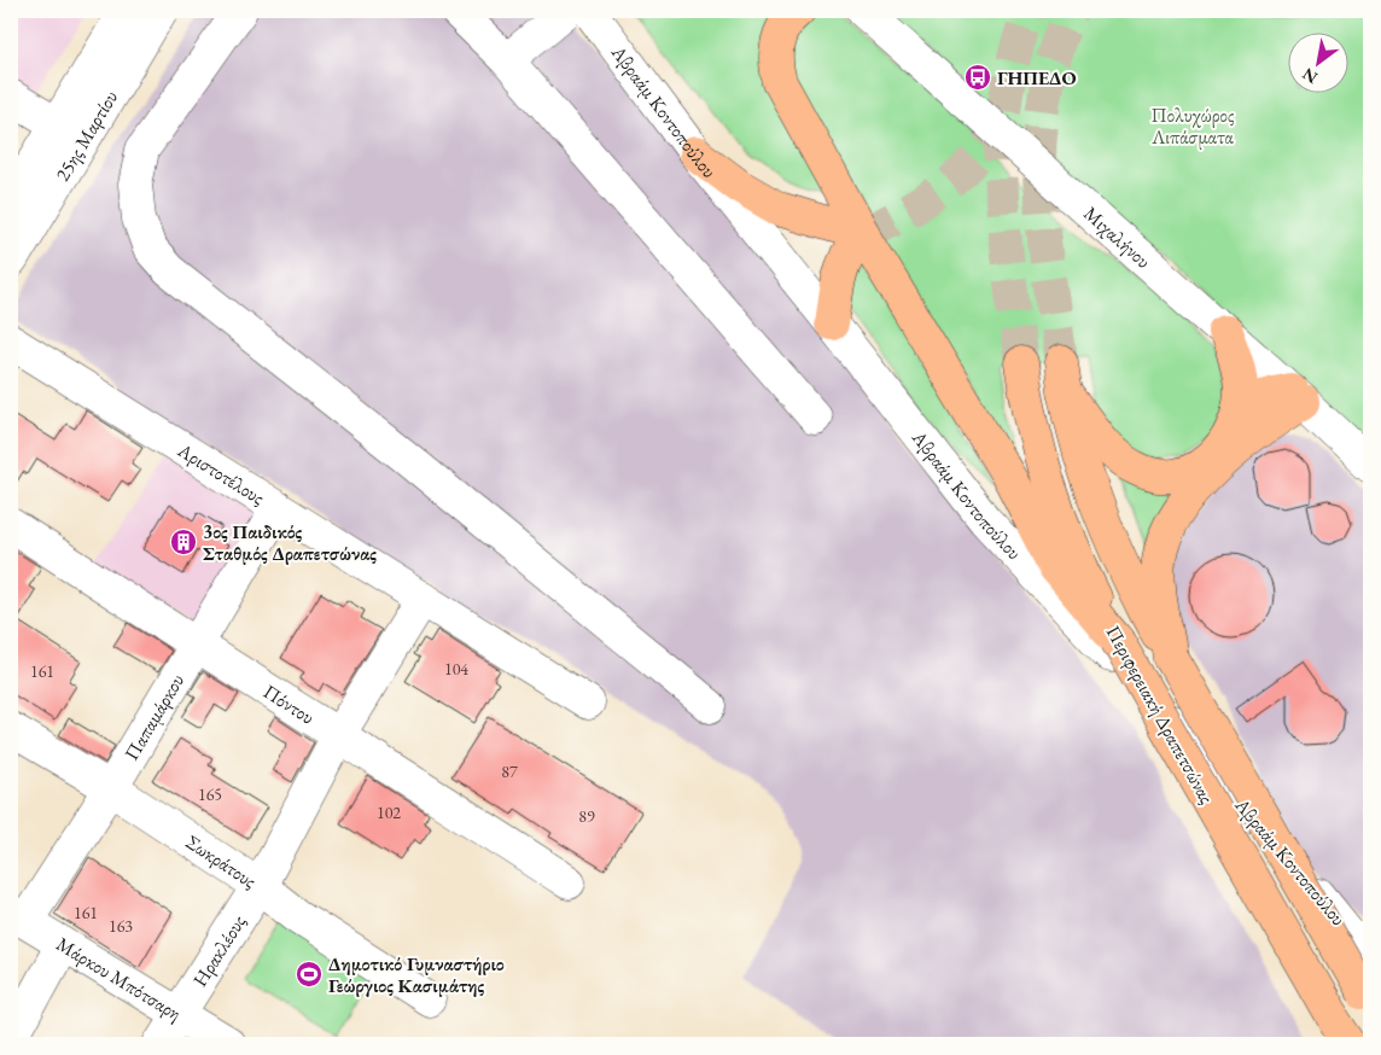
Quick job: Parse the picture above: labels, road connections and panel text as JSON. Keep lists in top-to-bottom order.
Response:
{
  "streets": {
    "main road": ["Περιφερειακή Δραπετσώνας"],
    "street": [
      "Αβραάμ Κοντοπούλου",
      "25ης Μαρτίου",
      "Μιχαλήνου",
      "Αριστοτέλους",
      "Πόντου",
      "Παπαμάρκου",
      "Σωκράτους",
      "Ηρακλέους",
      "Μάρκου Μπότσαρη"
    ]
  },
  "crossings": [
    ["Αριστοτέλους", "Παπαμάρκου"],
    ["Αριστοτέλους", "Ηρακλέους"],
    ["Πόντου", "Παπαμάρκου"],
    ["Πόντου", "Ηρακλέους"],
    ["Παπαμάρκου", "Σωκράτους"],
    ["Παπαμάρκου", "Μάρκου Μπότσαρη"],
    ["Σωκράτους", "Ηρακλέους"],
    ["Ηρακλέους", "Μάρκου Μπότσαρη"]
  ],
  "parks": ["Πολυχώρος Λιπάσματα"],
  "places": {
    "bus stop": ["ΓΗΠΕΔΟ"],
    "building": ["3ος Παιδικός Σταθμός Δραπετσώνας"],
    "sports": ["Δημοτικό Γυμναστήριο Γεώργιος Κασιμάτης"]
  },
  "house_numbers": [
    "104",
    "161",
    "87",
    "165",
    "102",
    "89",
    "161",
    "163"
  ],
  "north": "bottom left"
}
